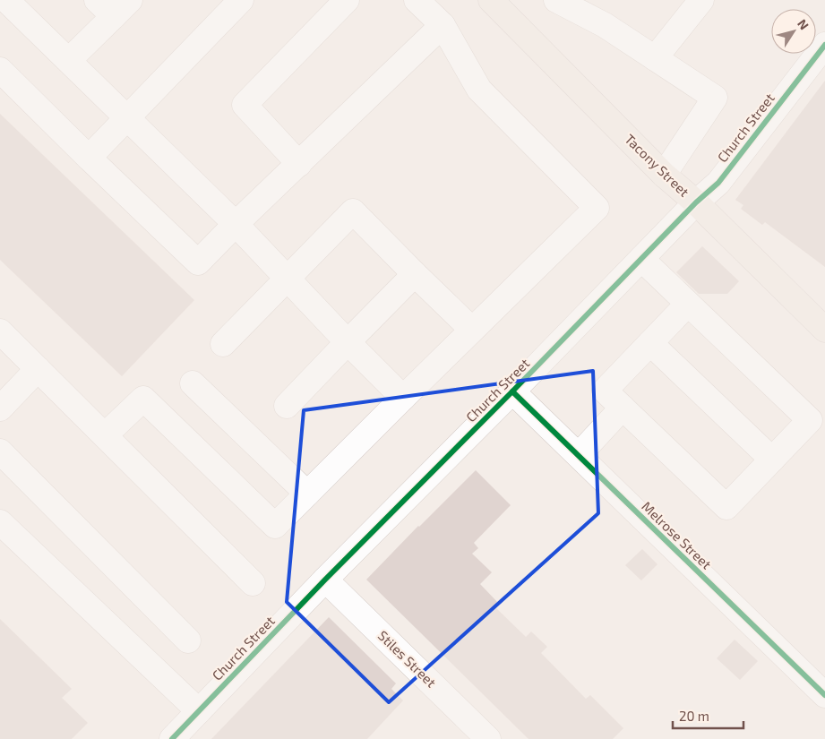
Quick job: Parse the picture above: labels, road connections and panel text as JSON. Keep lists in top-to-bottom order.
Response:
{
  "streets": {
    "main road": ["Tacony Street"],
    "street": ["Church Street", "Melrose Street", "Stiles Street"]
  },
  "crossings": [
    ["Church Street", "Tacony Street"],
    ["Church Street", "Melrose Street"],
    ["Church Street", "Stiles Street"]
  ],
  "scale_bar": "20 m",
  "north": "top right"
}
